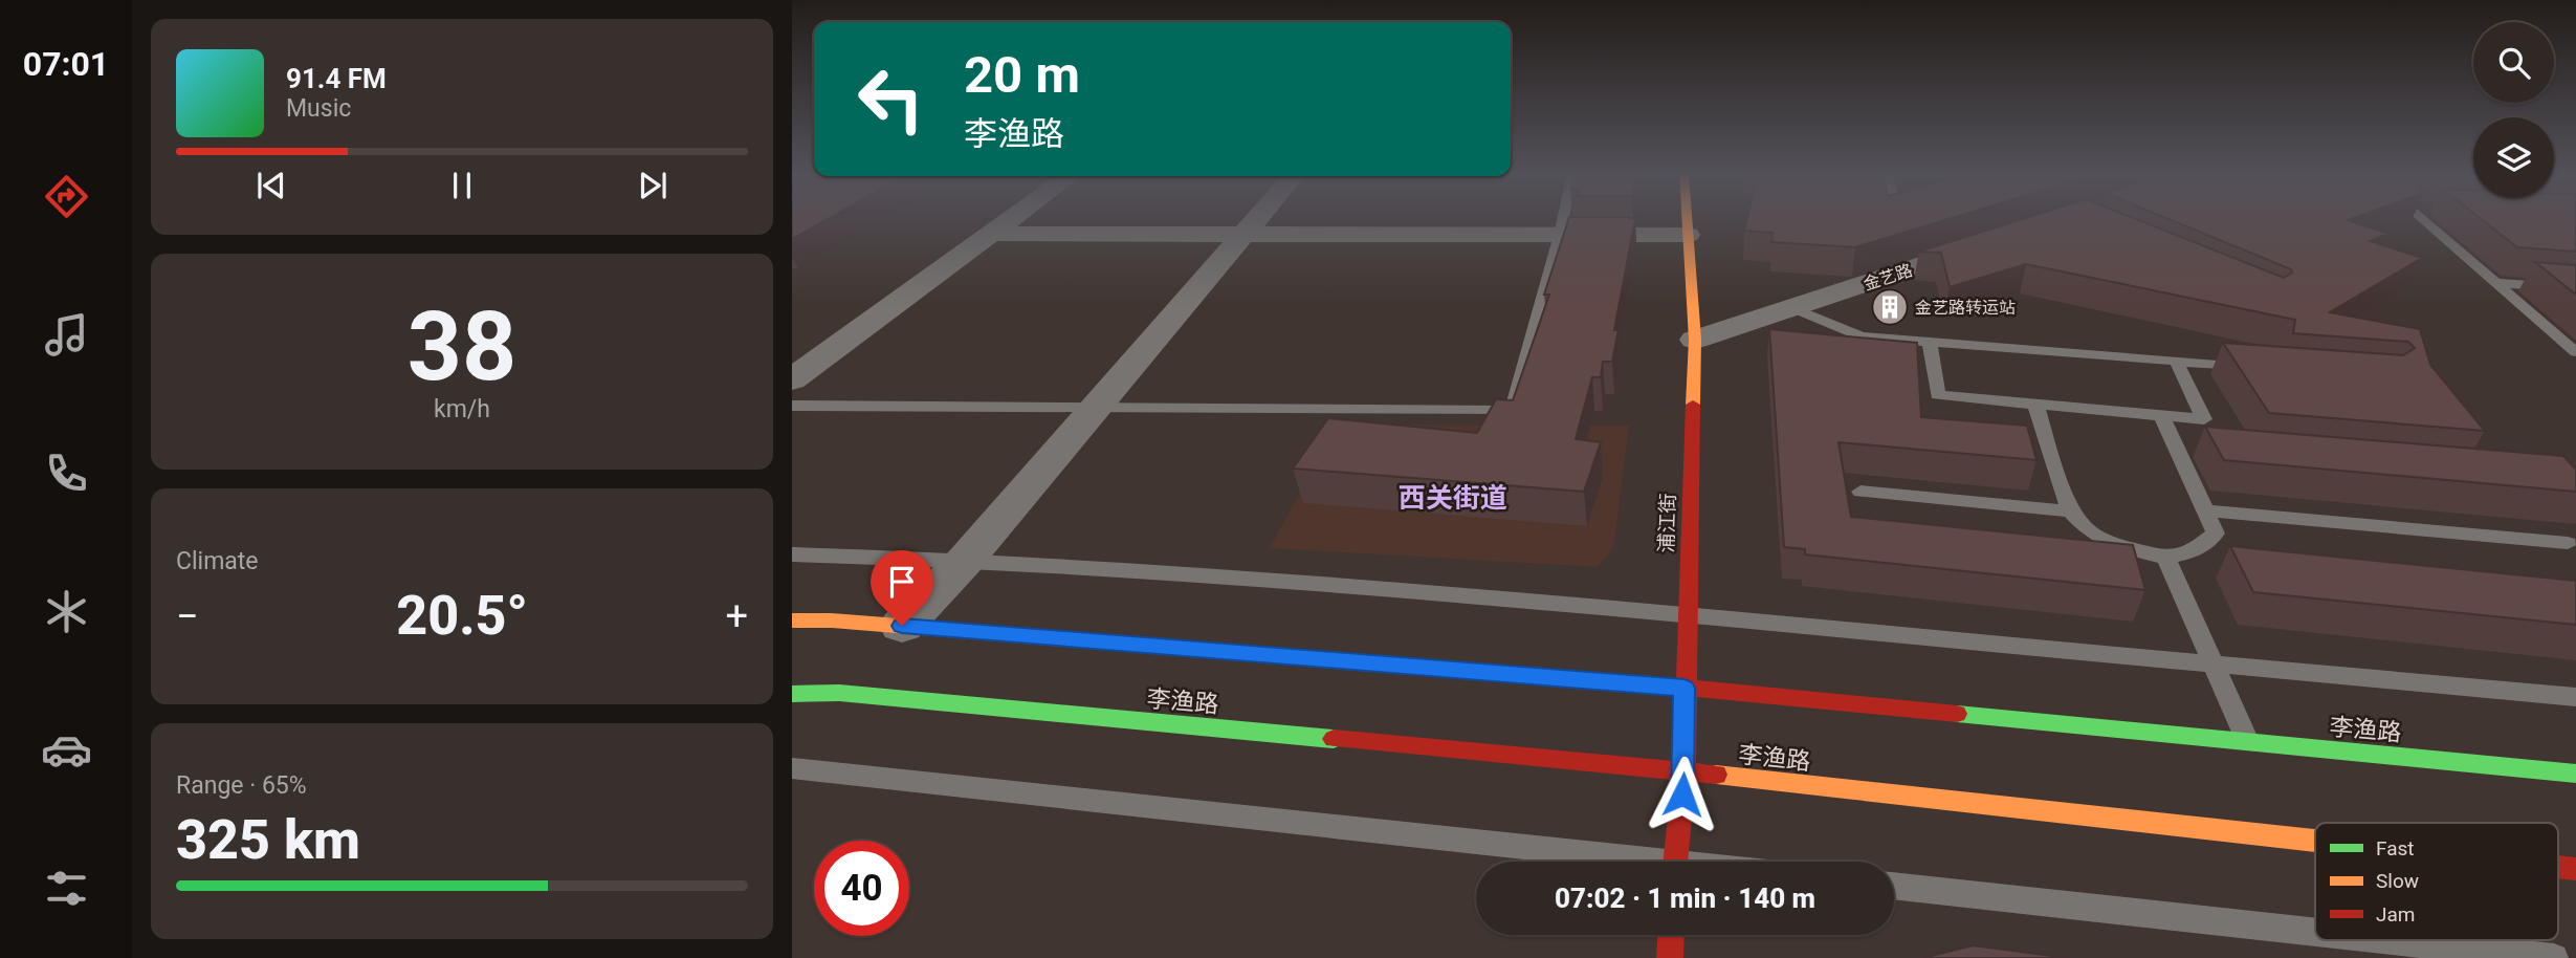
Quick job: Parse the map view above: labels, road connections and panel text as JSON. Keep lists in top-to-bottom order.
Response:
{
  "streets": {
    "main road": ["浦江街", "李渔路"],
    "street": ["金艺路"]
  },
  "crossings": [
    ["金艺路", "浦江街"],
    ["浦江街", "李渔路"]
  ],
  "districts": ["西关街道"],
  "places": {
    "building": ["金艺路转运站"]
  },
  "legend": ["Fast", "Slow", "Jam"],
  "page": {
    "tabs": "07:01",
    "turn": ["20 m", "李渔路"],
    "song": ["91.4 FM", "Music"],
    "tile": [
      ["38", "km/h"],
      "Climate",
      ["Range · 65%", "325 km"]
    ],
    "heat": ["−", "20.5°", "+"],
    "limit": "40",
    "trip": "07:02 · 1 min · 140 m"
  }
}
